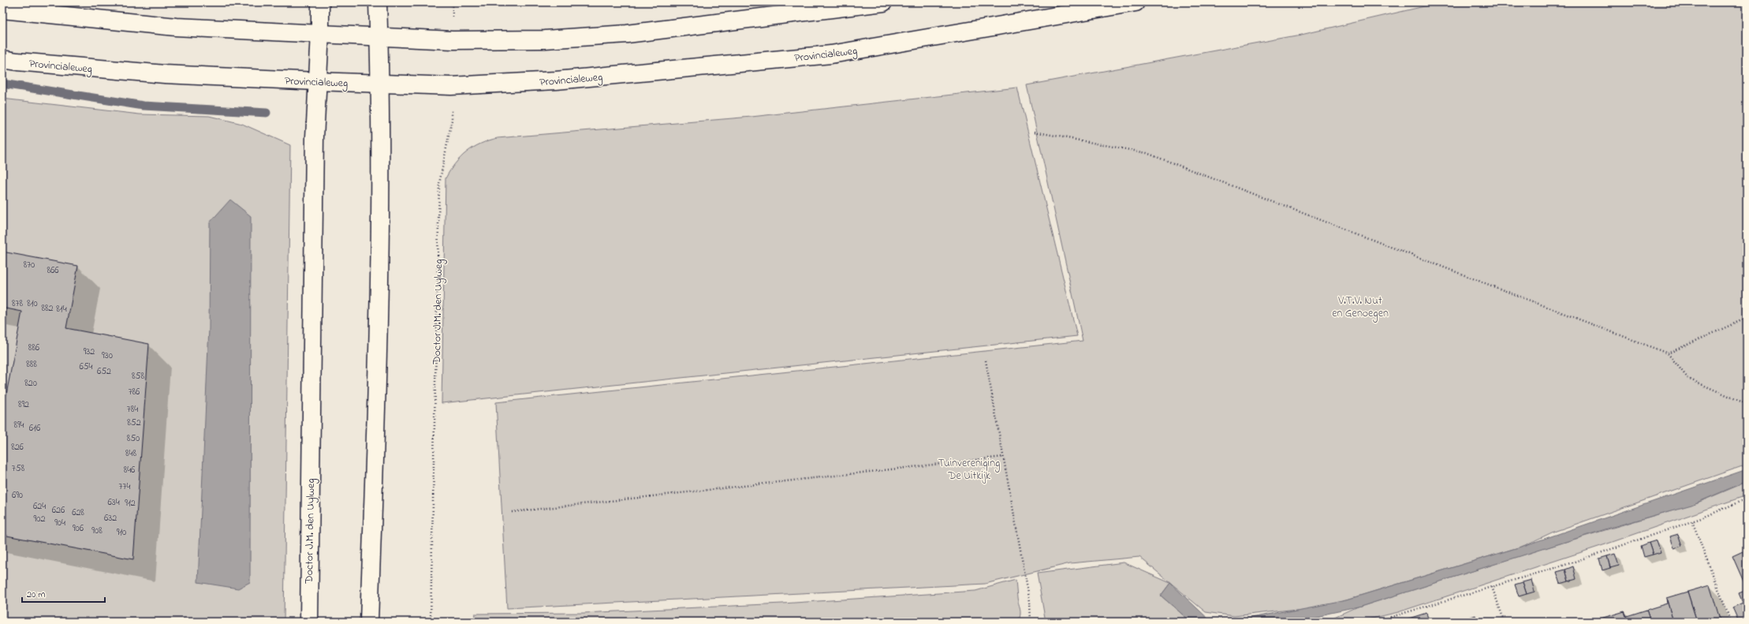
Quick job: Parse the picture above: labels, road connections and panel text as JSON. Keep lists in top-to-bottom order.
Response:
{
  "streets": {
    "main road": ["Provincialeweg", "Doctor J.M. den Uylweg"]
  },
  "crossings": [
    ["Provincialeweg", "Doctor J.M. den Uylweg"]
  ],
  "parks": ["V.T.V. Nut en Genoegen", "Tuinvereniging De Uitkijk"],
  "house_numbers": [
    "870",
    "866",
    "878",
    "810",
    "882",
    "814",
    "886",
    "932",
    "930",
    "888",
    "654",
    "652",
    "858",
    "820",
    "786",
    "892",
    "784",
    "852",
    "894",
    "616",
    "850",
    "826",
    "848",
    "758",
    "846",
    "774",
    "690",
    "634",
    "912",
    "624",
    "626",
    "628",
    "632",
    "902",
    "904",
    "906",
    "908",
    "910"
  ],
  "scale_bar": "20 m"
}
